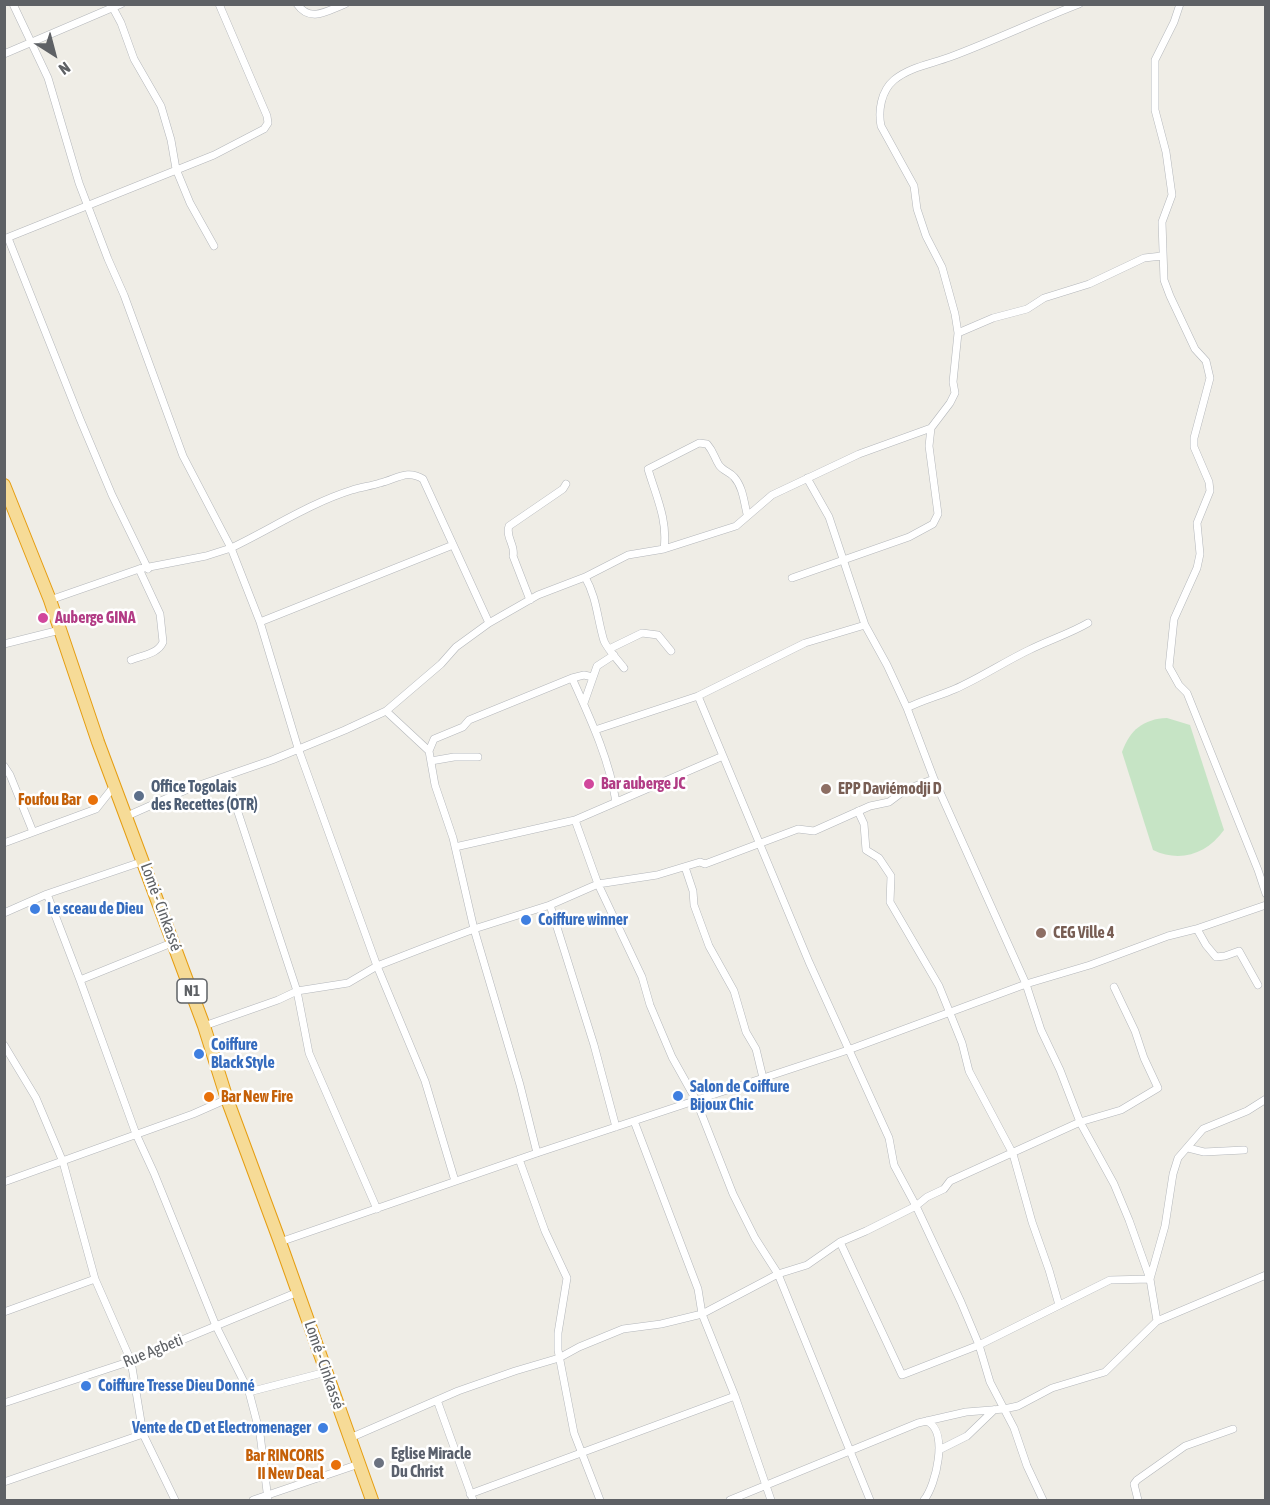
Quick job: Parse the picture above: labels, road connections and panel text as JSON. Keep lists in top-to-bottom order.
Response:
{
  "streets": {
    "highway": ["Lomé - Cinkassé", "N1"],
    "street": ["Rue Agbeti"]
  },
  "crossings": [
    ["Lomé - Cinkassé", "Rue Agbeti"]
  ],
  "places": [
    "Auberge GINA",
    "Bar auberge JC",
    "EPP Daviémodji D",
    "Office Togolais des Recettes (OTR)",
    "Foufou Bar",
    "Le sceau de Dieu",
    "Coiffure winner",
    "CEG Ville 4",
    "Coiffure Black Style",
    "Salon de Coiffure Bijoux Chic",
    "Bar New Fire",
    "Coiffure Tresse Dieu Donné",
    "Vente de CD et Electromenager",
    "Eglise Miracle Du Christ",
    "Bar RINCORIS II New Deal"
  ],
  "north": "bottom right"
}
